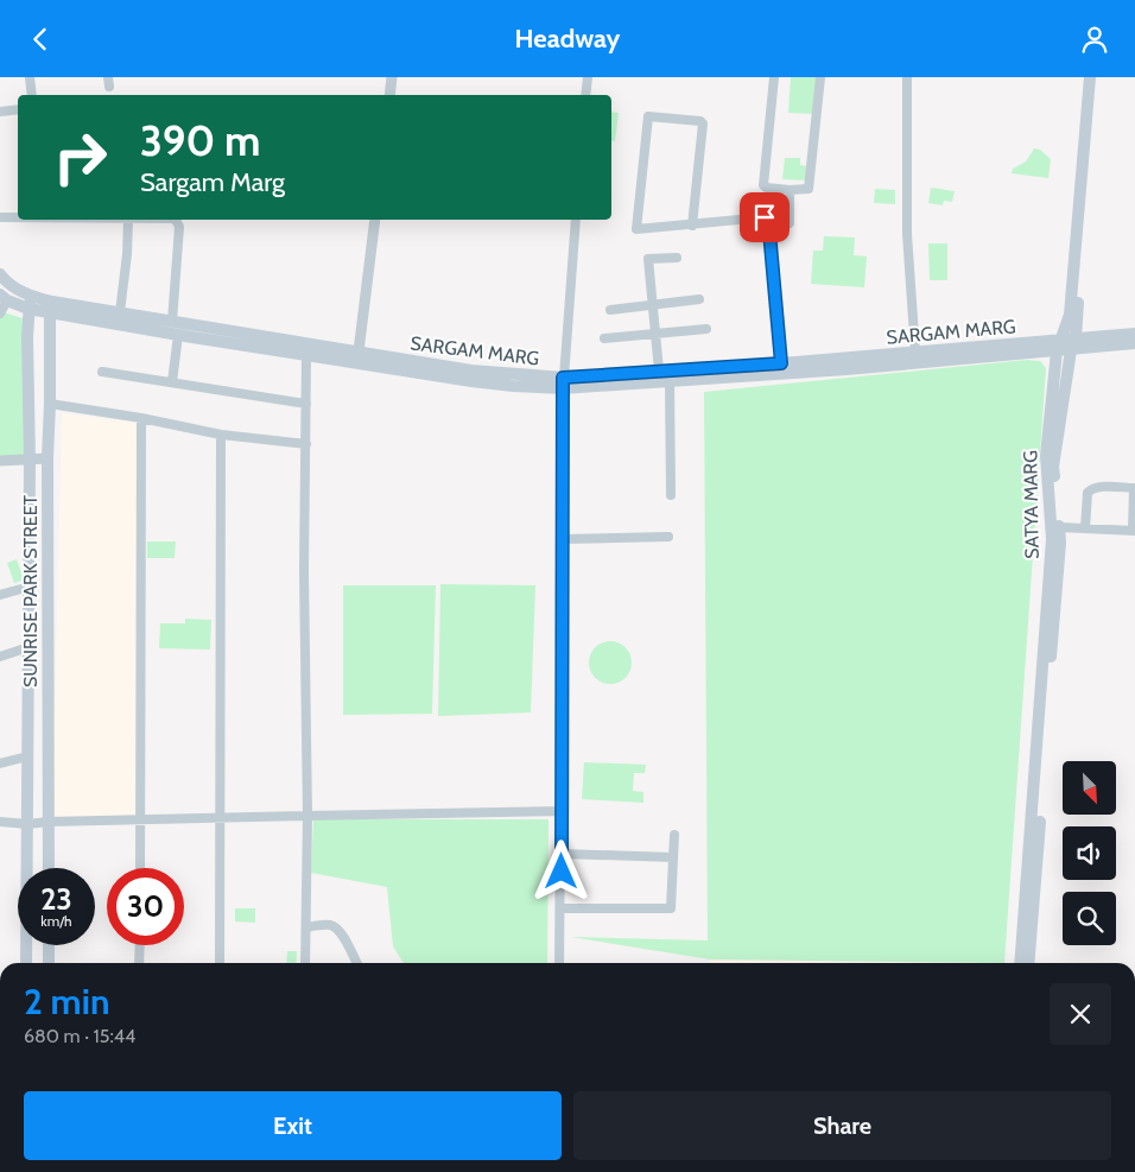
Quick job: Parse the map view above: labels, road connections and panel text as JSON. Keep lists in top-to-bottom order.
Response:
{
  "streets": {
    "main road": ["SARGAM MARG", "SATYA MARG", "SUNRISE PARK STREET"]
  },
  "crossings": [
    ["SARGAM MARG", "SATYA MARG"],
    ["SARGAM MARG", "SUNRISE PARK STREET"]
  ],
  "north": "bottom right",
  "page": {
    "header": "Headway",
    "turn": ["390 m", "Sargam Marg"],
    "speed": "23 km/h",
    "limit": "30",
    "heading": ["2 min", "680 m · 15:44"],
    "buttons": ["Exit", "Share"]
  }
}
